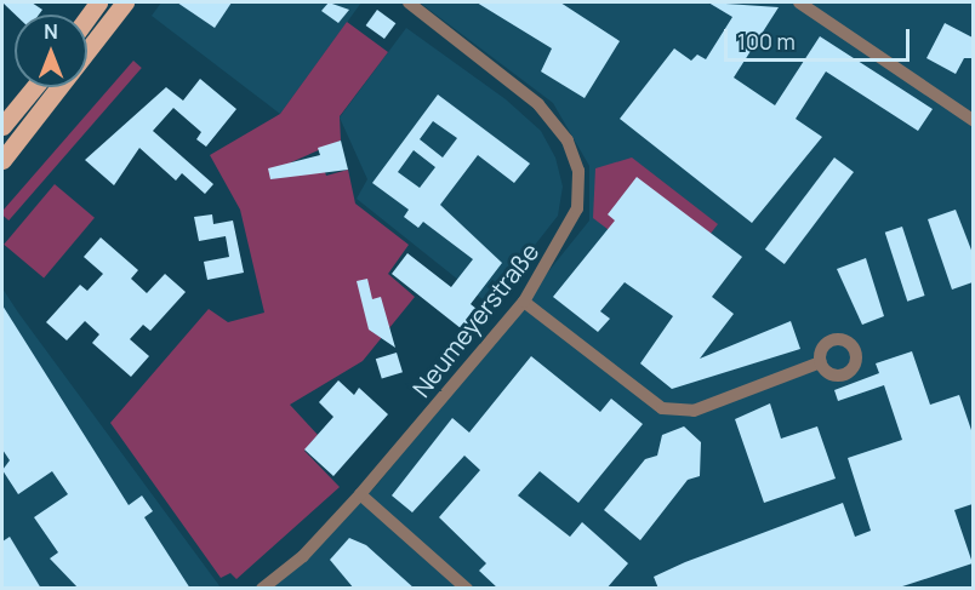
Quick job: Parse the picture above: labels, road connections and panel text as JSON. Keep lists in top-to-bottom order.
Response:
{
  "streets": {
    "street": ["Neumeyerstraße"]
  },
  "scale_bar": "100 m",
  "north": "top"
}
